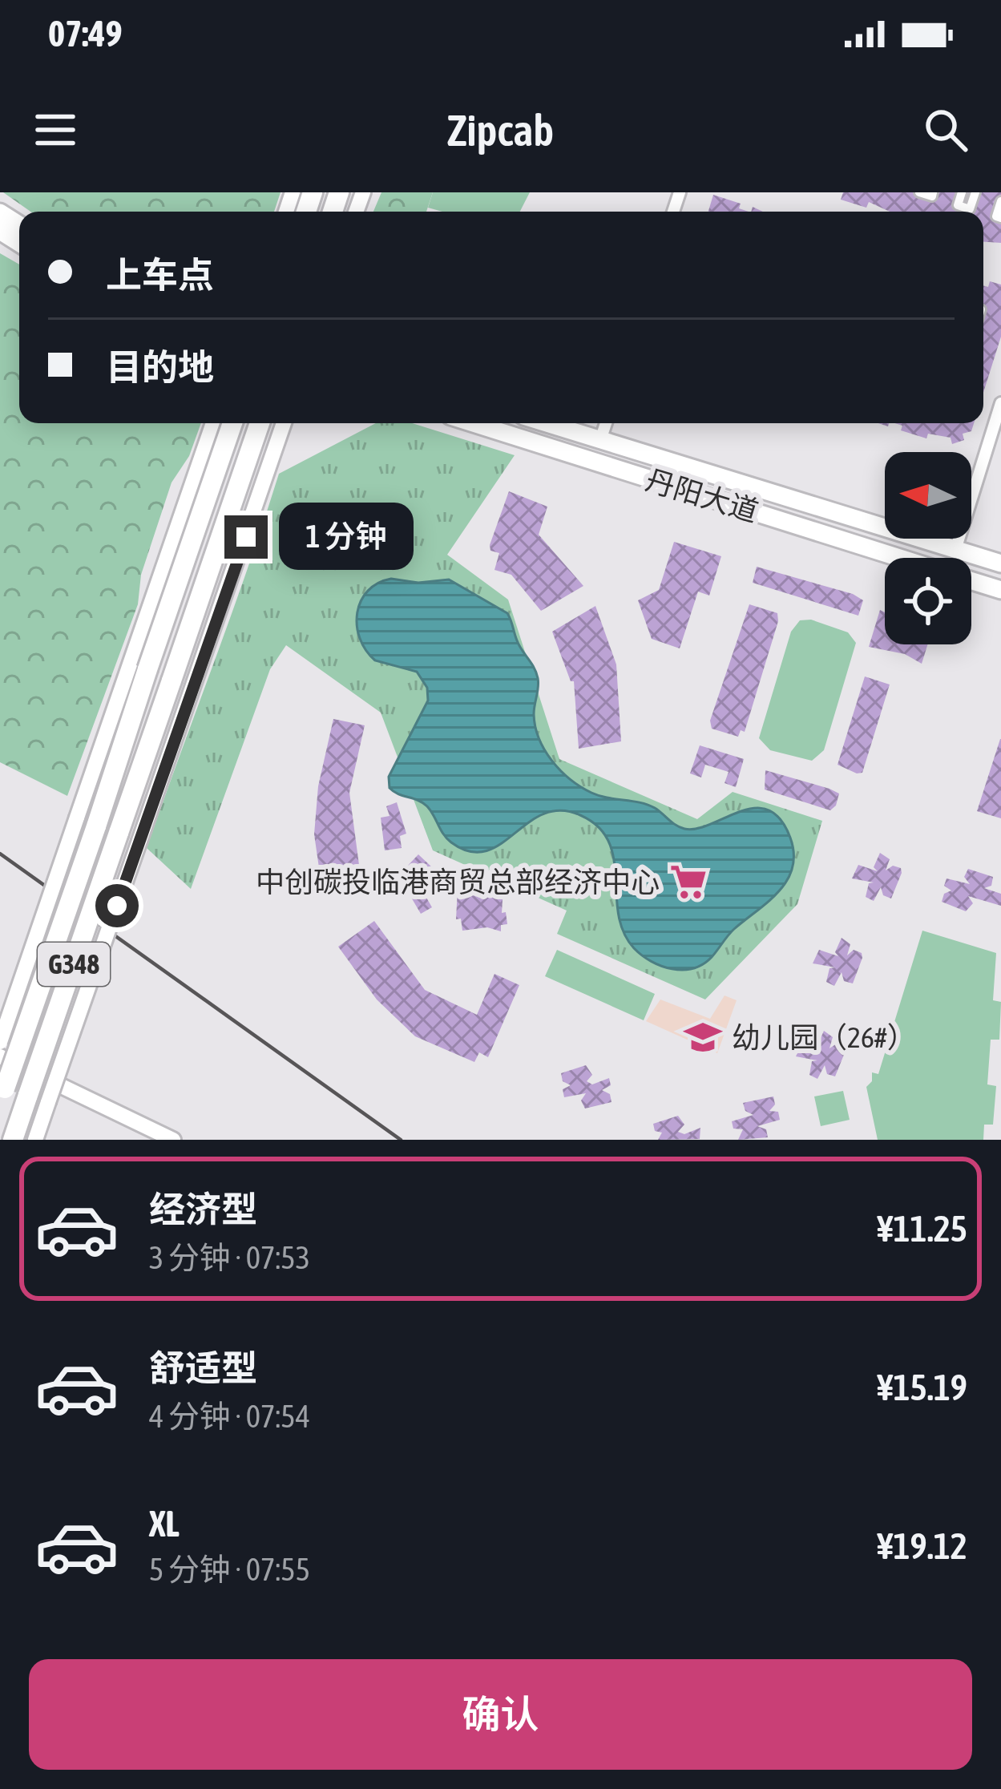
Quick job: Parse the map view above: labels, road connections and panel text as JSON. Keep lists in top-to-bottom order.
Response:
{
  "streets": {
    "highway": ["G348"],
    "main road": ["丹阳大道"]
  },
  "places": {
    "supermarket": ["中创碳投临港商贸总部经济中心"],
    "school or university": ["幼儿园（26#）"]
  },
  "north": "left",
  "page": {
    "status": "07:49",
    "header": "Zipcab",
    "banner": ["上车点", "目的地"],
    "bubble": "1 分钟",
    "list": [
      {
        "name": "经济型",
        "note": "3 分钟 · 07:53",
        "value": "¥11.25"
      },
      {
        "name": "舒适型",
        "note": "4 分钟 · 07:54",
        "value": "¥15.19"
      },
      {
        "name": "XL",
        "note": "5 分钟 · 07:55",
        "value": "¥19.12"
      }
    ],
    "buttons": "确认"
  }
}
